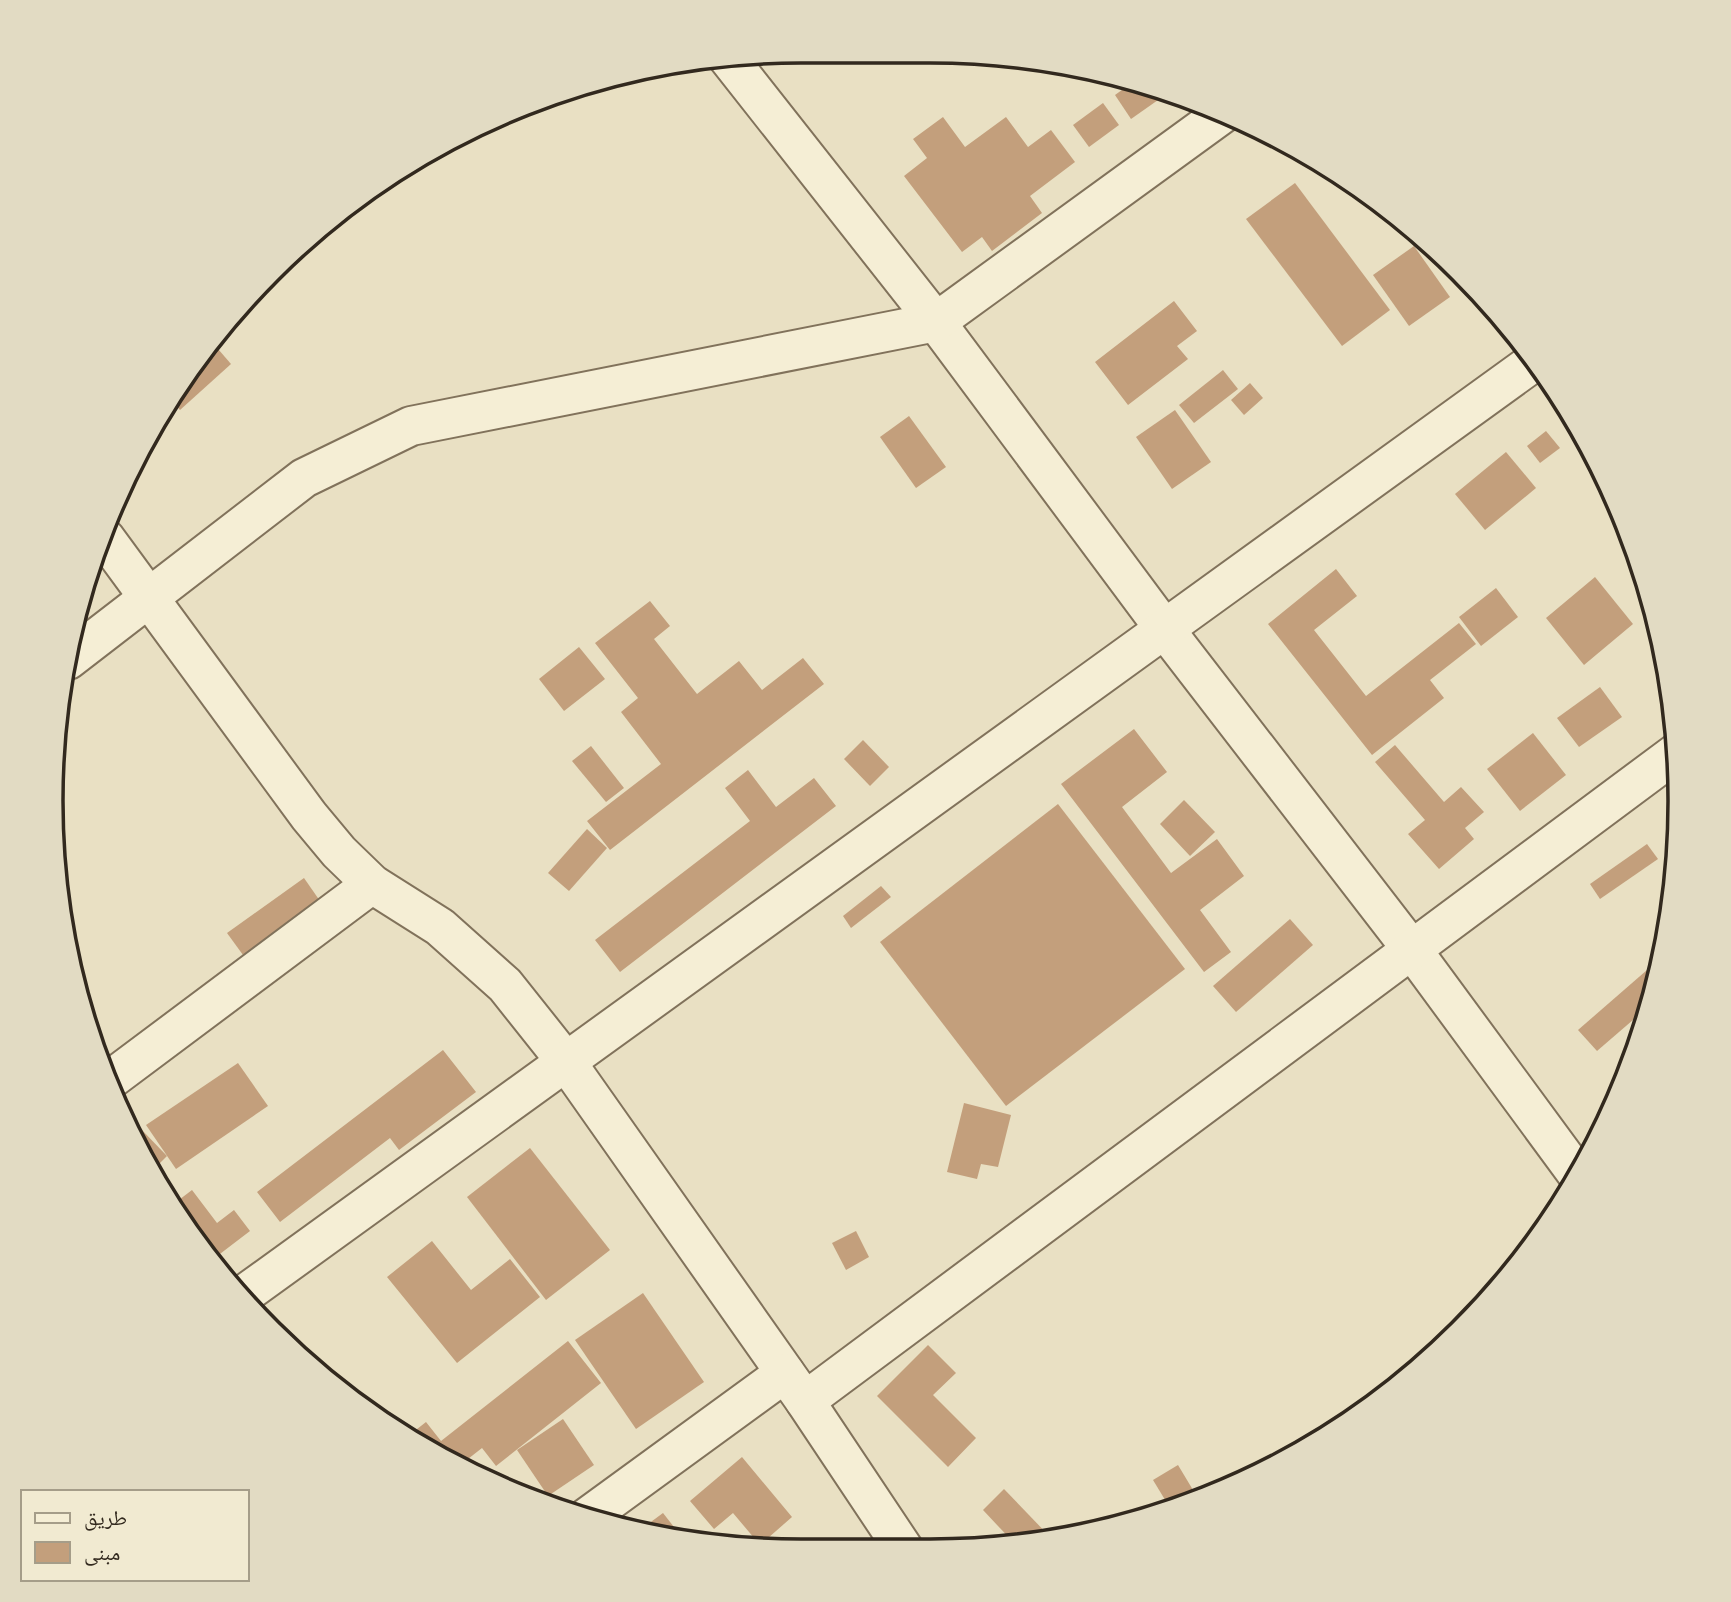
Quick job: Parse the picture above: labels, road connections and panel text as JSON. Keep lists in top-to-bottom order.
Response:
{
  "legend": ["طريق", "مبنى"]
}
